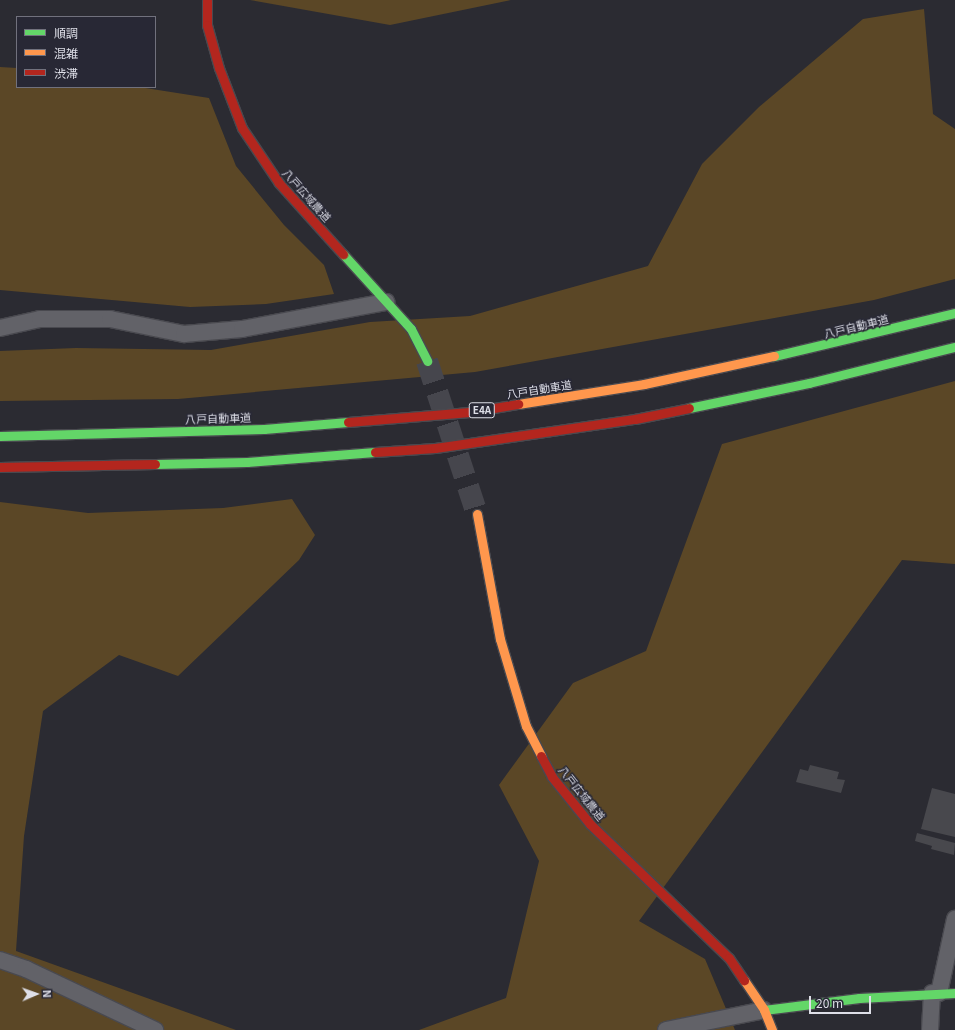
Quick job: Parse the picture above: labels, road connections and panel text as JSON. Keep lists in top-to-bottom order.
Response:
{
  "streets": {
    "main road": ["八戸広域農道", "八戸自動車道", "E4A"]
  },
  "legend": ["順調", "混雑", "渋滞"],
  "scale_bar": "20 m",
  "north": "right"
}
